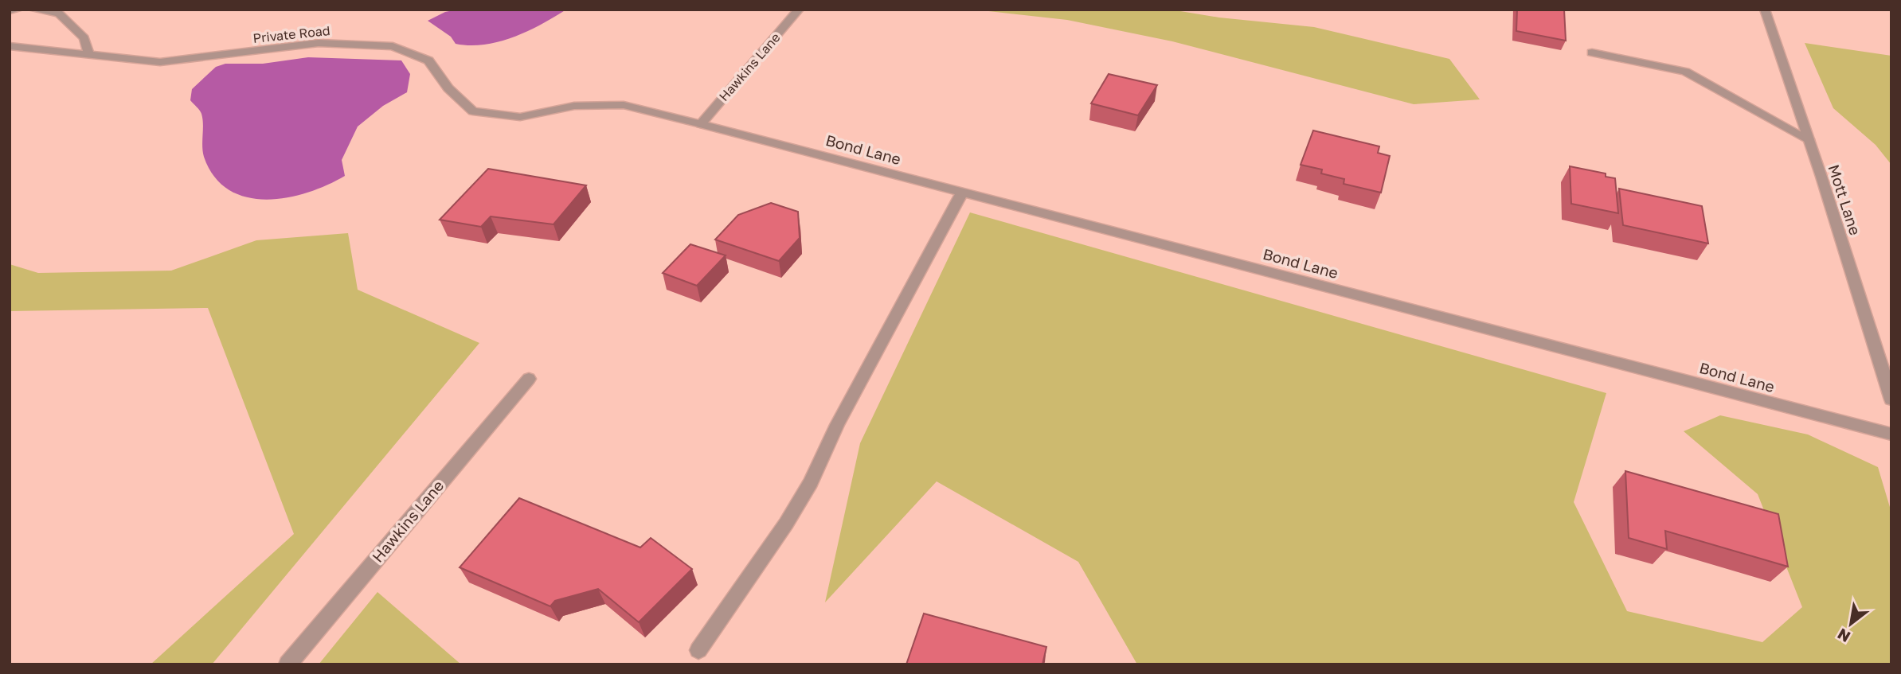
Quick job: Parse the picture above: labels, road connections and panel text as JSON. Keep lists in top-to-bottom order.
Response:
{
  "streets": {
    "street": [
      "Private Road",
      "Hawkins Lane",
      "Bond Lane",
      "Mott Lane"
    ]
  },
  "crossings": [
    ["Private Road", "Hawkins Lane"],
    ["Private Road", "Bond Lane"],
    ["Hawkins Lane", "Bond Lane"]
  ],
  "north": "bottom left"
}
